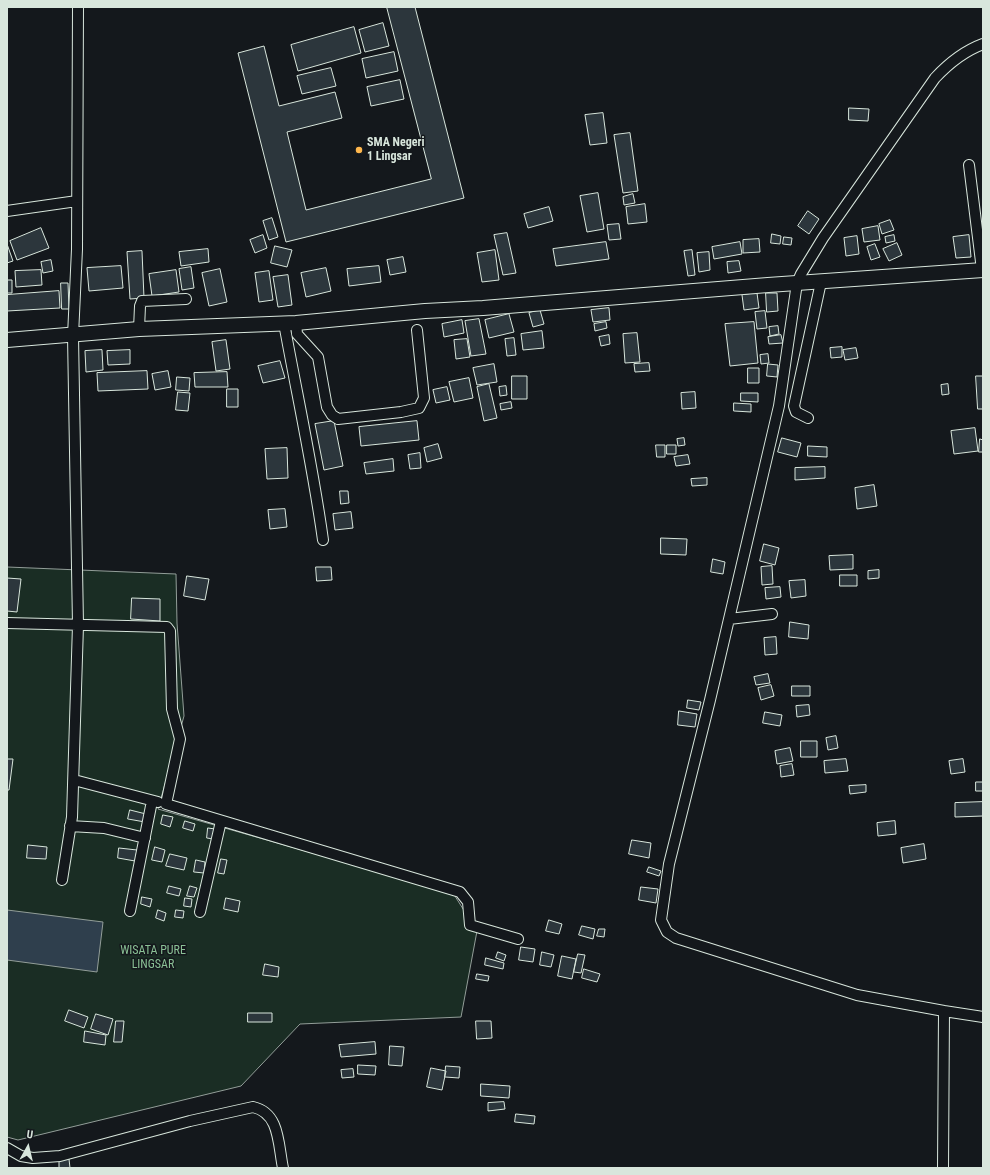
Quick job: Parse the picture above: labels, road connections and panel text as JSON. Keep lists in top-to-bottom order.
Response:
{
  "parks": ["WISATA PURE LINGSAR"],
  "places": ["SMA Negeri 1 Lingsar"],
  "north": "top"
}
